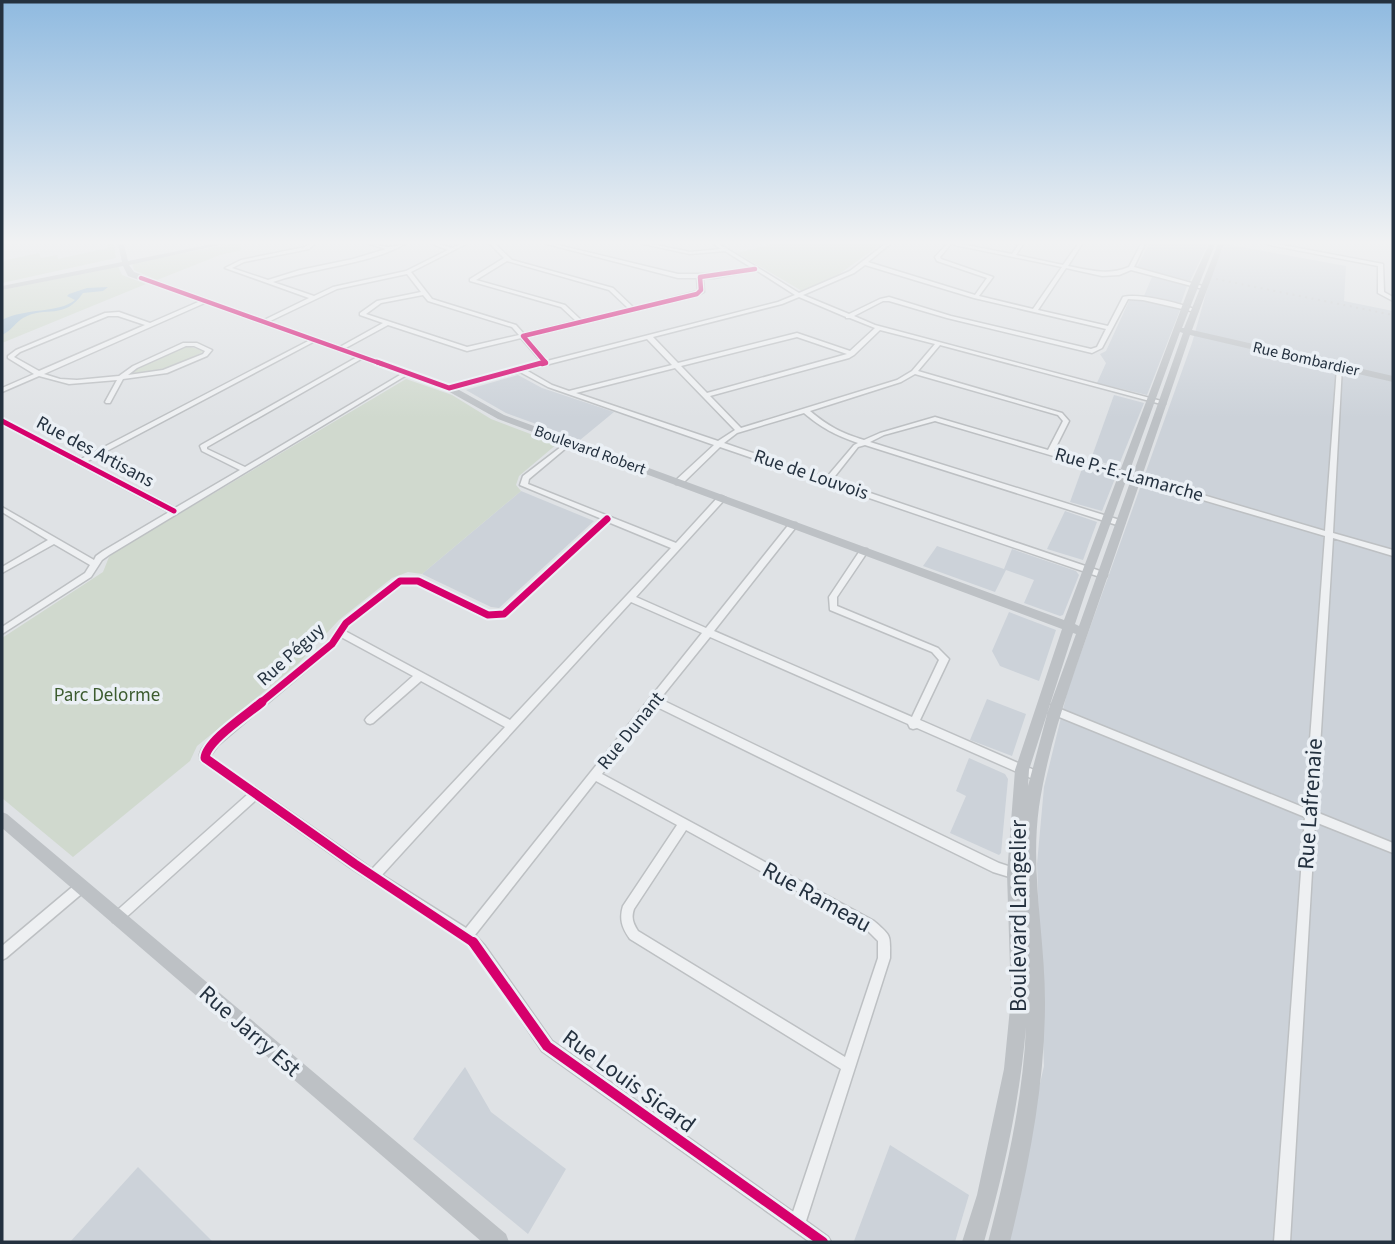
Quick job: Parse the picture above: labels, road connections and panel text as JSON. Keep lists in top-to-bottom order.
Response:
{
  "streets": {
    "main road": [
      "Rue Bombardier",
      "Boulevard Robert",
      "Boulevard Langelier",
      "Rue Jarry Est"
    ],
    "street": [
      "Rue des Artisans",
      "Rue de Louvois",
      "Rue P.-E.-Lamarche",
      "Rue Péguy",
      "Rue Dunant",
      "Rue Lafrenaie",
      "Rue Rameau",
      "Rue Louis Sicard"
    ]
  },
  "crossings": [
    ["Rue Bombardier", "Rue Lafrenaie"],
    ["Rue Bombardier", "Boulevard Langelier"],
    ["Boulevard Robert", "Rue Dunant"],
    ["Boulevard Robert", "Boulevard Langelier"],
    ["Rue de Louvois", "Boulevard Langelier"],
    ["Rue P.-E.-Lamarche", "Rue Lafrenaie"],
    ["Rue P.-E.-Lamarche", "Boulevard Langelier"],
    ["Rue Péguy", "Rue Louis Sicard"],
    ["Rue Dunant", "Rue Rameau"],
    ["Rue Dunant", "Rue Louis Sicard"],
    ["Rue Rameau", "Rue Louis Sicard"]
  ],
  "parks": ["Parc Delorme"]
}
